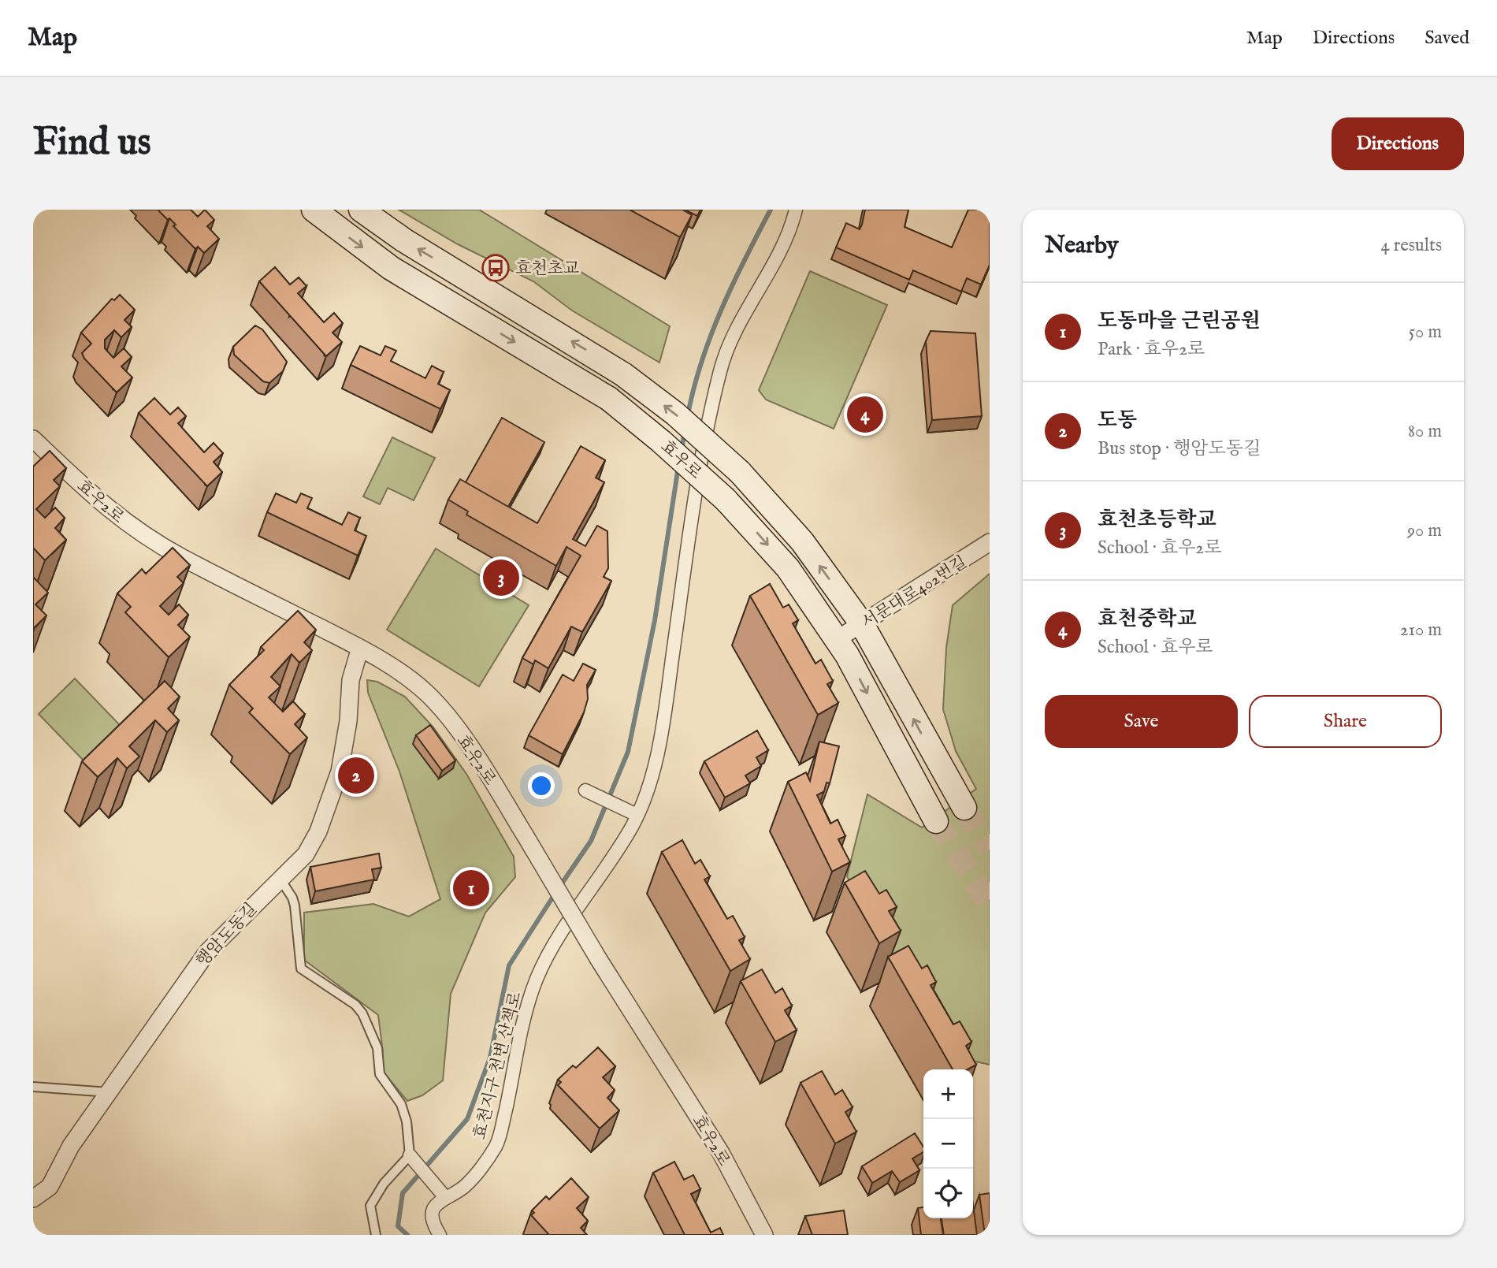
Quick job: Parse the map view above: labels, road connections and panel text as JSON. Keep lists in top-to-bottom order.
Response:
{
  "streets": {
    "main road": ["효우로"],
    "street": [
      "효우2로",
      "서문대로402번길",
      "행암도동길",
      "효천지구 천변 산책로"
    ]
  },
  "crossings": [
    ["효우로", "서문대로402번길"],
    ["효우2로", "행암도동길"]
  ],
  "places": {
    "bus stop": ["효천초교"]
  },
  "page": {
    "header": "Map",
    "nav": ["Map", "Directions", "Saved"],
    "buttons": [
      "Directions",
      ["Save", "Share"]
    ],
    "title": "Find us",
    "heading": ["Nearby", "4 results"],
    "list": [
      {
        "mark": "1",
        "name": "도동마을 근린공원",
        "note": "Park · 효우2로",
        "value": "50 m"
      },
      {
        "mark": "2",
        "name": "도동",
        "note": "Bus stop · 행암도동길",
        "value": "80 m"
      },
      {
        "mark": "3",
        "name": "효천초등학교",
        "note": "School · 효우2로",
        "value": "90 m"
      },
      {
        "mark": "4",
        "name": "효천중학교",
        "note": "School · 효우로",
        "value": "210 m"
      }
    ],
    "pins": [
      "4",
      "3",
      "2",
      "1"
    ],
    "map_buttons": ["+", "−"]
  }
}
